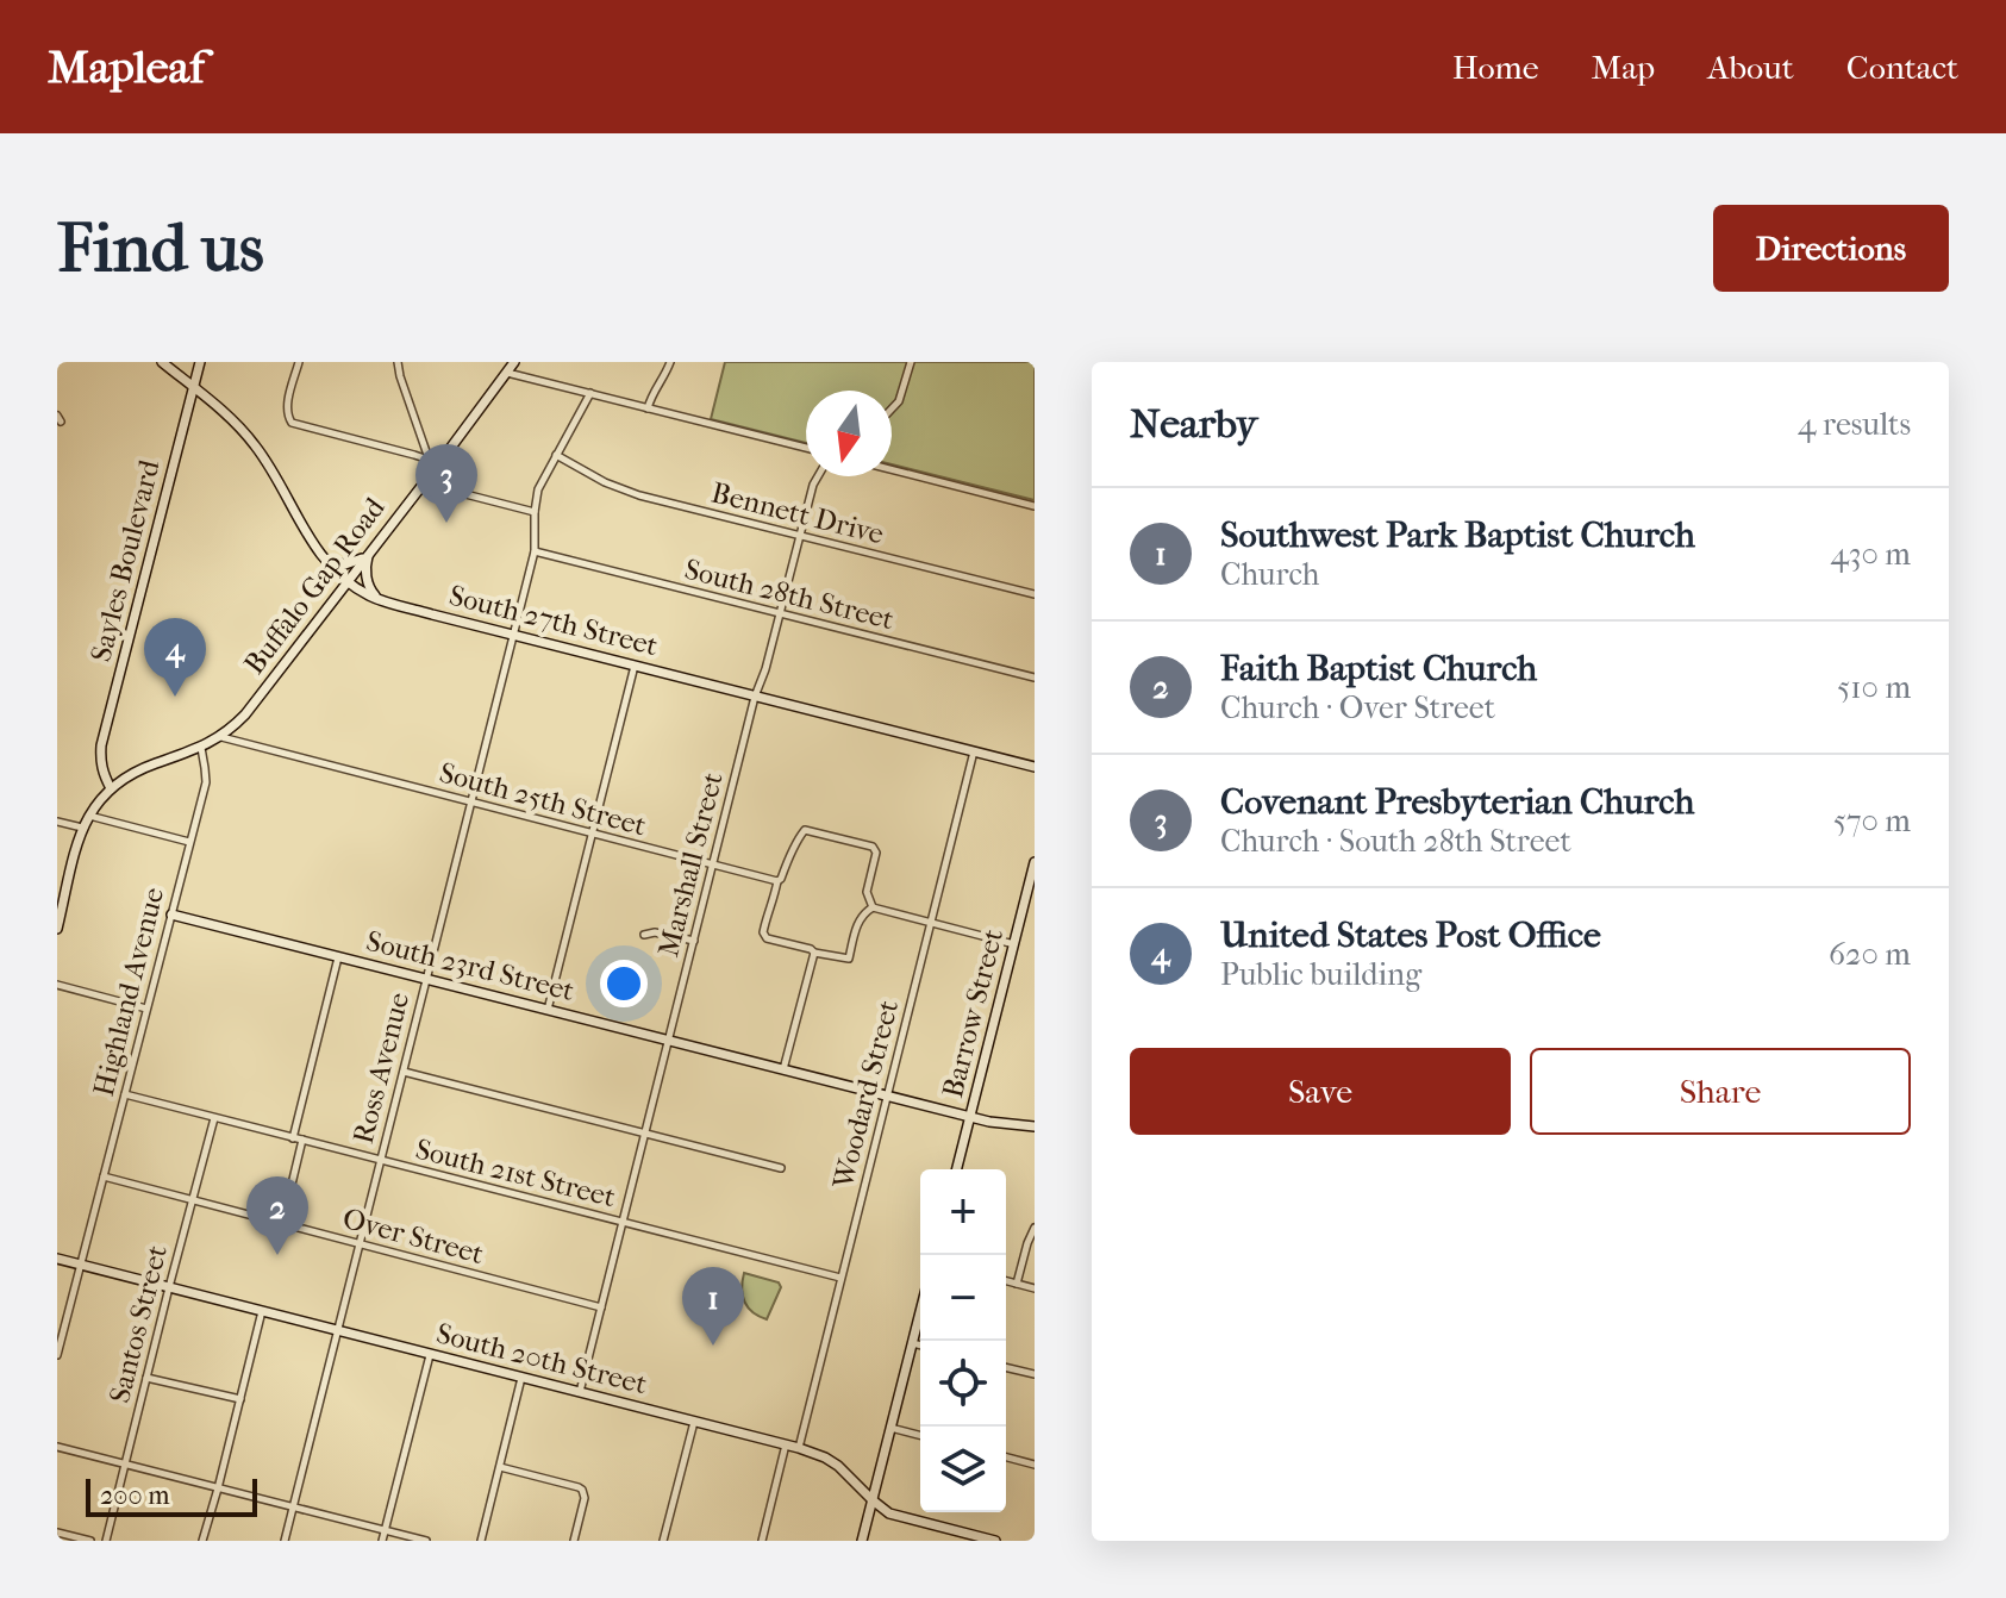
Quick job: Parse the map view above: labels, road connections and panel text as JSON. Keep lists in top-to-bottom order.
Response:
{
  "streets": {
    "main road": [
      "Sayles Boulevard",
      "Buffalo Gap Road",
      "South 27th Street",
      "South 23rd Street",
      "Barrow Street",
      "South 20th Street"
    ],
    "street": [
      "Bennett Drive",
      "South 28th Street",
      "South 25th Street",
      "Marshall Street",
      "Highland Avenue",
      "Ross Avenue",
      "Woodard Street",
      "South 21st Street",
      "Over Street",
      "Santos Street"
    ]
  },
  "crossings": [
    ["Bennett Drive", "Marshall Street"],
    ["Bennett Drive", "Ross Avenue"],
    ["Sayles Boulevard", "Buffalo Gap Road"],
    ["Sayles Boulevard", "South 27th Street"],
    ["Buffalo Gap Road", "South 27th Street"],
    ["Buffalo Gap Road", "South 25th Street"],
    ["Buffalo Gap Road", "Highland Avenue"],
    ["South 28th Street", "Marshall Street"],
    ["South 28th Street", "Ross Avenue"],
    ["South 27th Street", "Marshall Street"],
    ["South 27th Street", "Ross Avenue"],
    ["South 27th Street", "Woodard Street"],
    ["South 25th Street", "Marshall Street"],
    ["South 25th Street", "Ross Avenue"],
    ["Marshall Street", "South 23rd Street"],
    ["Marshall Street", "South 21st Street"],
    ["Marshall Street", "Over Street"],
    ["Marshall Street", "South 20th Street"],
    ["South 23rd Street", "Highland Avenue"],
    ["South 23rd Street", "Barrow Street"],
    ["South 23rd Street", "Ross Avenue"],
    ["South 23rd Street", "Woodard Street"],
    ["Highland Avenue", "South 21st Street"],
    ["Highland Avenue", "Over Street"],
    ["Highland Avenue", "South 20th Street"],
    ["Ross Avenue", "South 21st Street"],
    ["Ross Avenue", "Over Street"],
    ["Ross Avenue", "South 20th Street"],
    ["Woodard Street", "South 21st Street"],
    ["Woodard Street", "South 20th Street"],
    ["South 21st Street", "Santos Street"],
    ["Over Street", "Santos Street"],
    ["Santos Street", "South 20th Street"]
  ],
  "scale_bar": "200 m",
  "north": "bottom",
  "page": {
    "header": "Mapleaf",
    "nav": [
      "Home",
      "Map",
      "About",
      "Contact"
    ],
    "buttons": [
      "Directions",
      ["Save", "Share"]
    ],
    "title": "Find us",
    "heading": ["Nearby", "4 results"],
    "pins": [
      "3",
      "4",
      "2",
      "1"
    ],
    "list": [
      {
        "mark": "1",
        "name": "Southwest Park Baptist Church",
        "note": "Church",
        "value": "430 m"
      },
      {
        "mark": "2",
        "name": "Faith Baptist Church",
        "note": "Church · Over Street",
        "value": "510 m"
      },
      {
        "mark": "3",
        "name": "Covenant Presbyterian Church",
        "note": "Church · South 28th Street",
        "value": "570 m"
      },
      {
        "mark": "4",
        "name": "United States Post Office",
        "note": "Public building",
        "value": "620 m"
      }
    ],
    "map_buttons": ["+", "−"],
    "scale": "200 m"
  }
}
